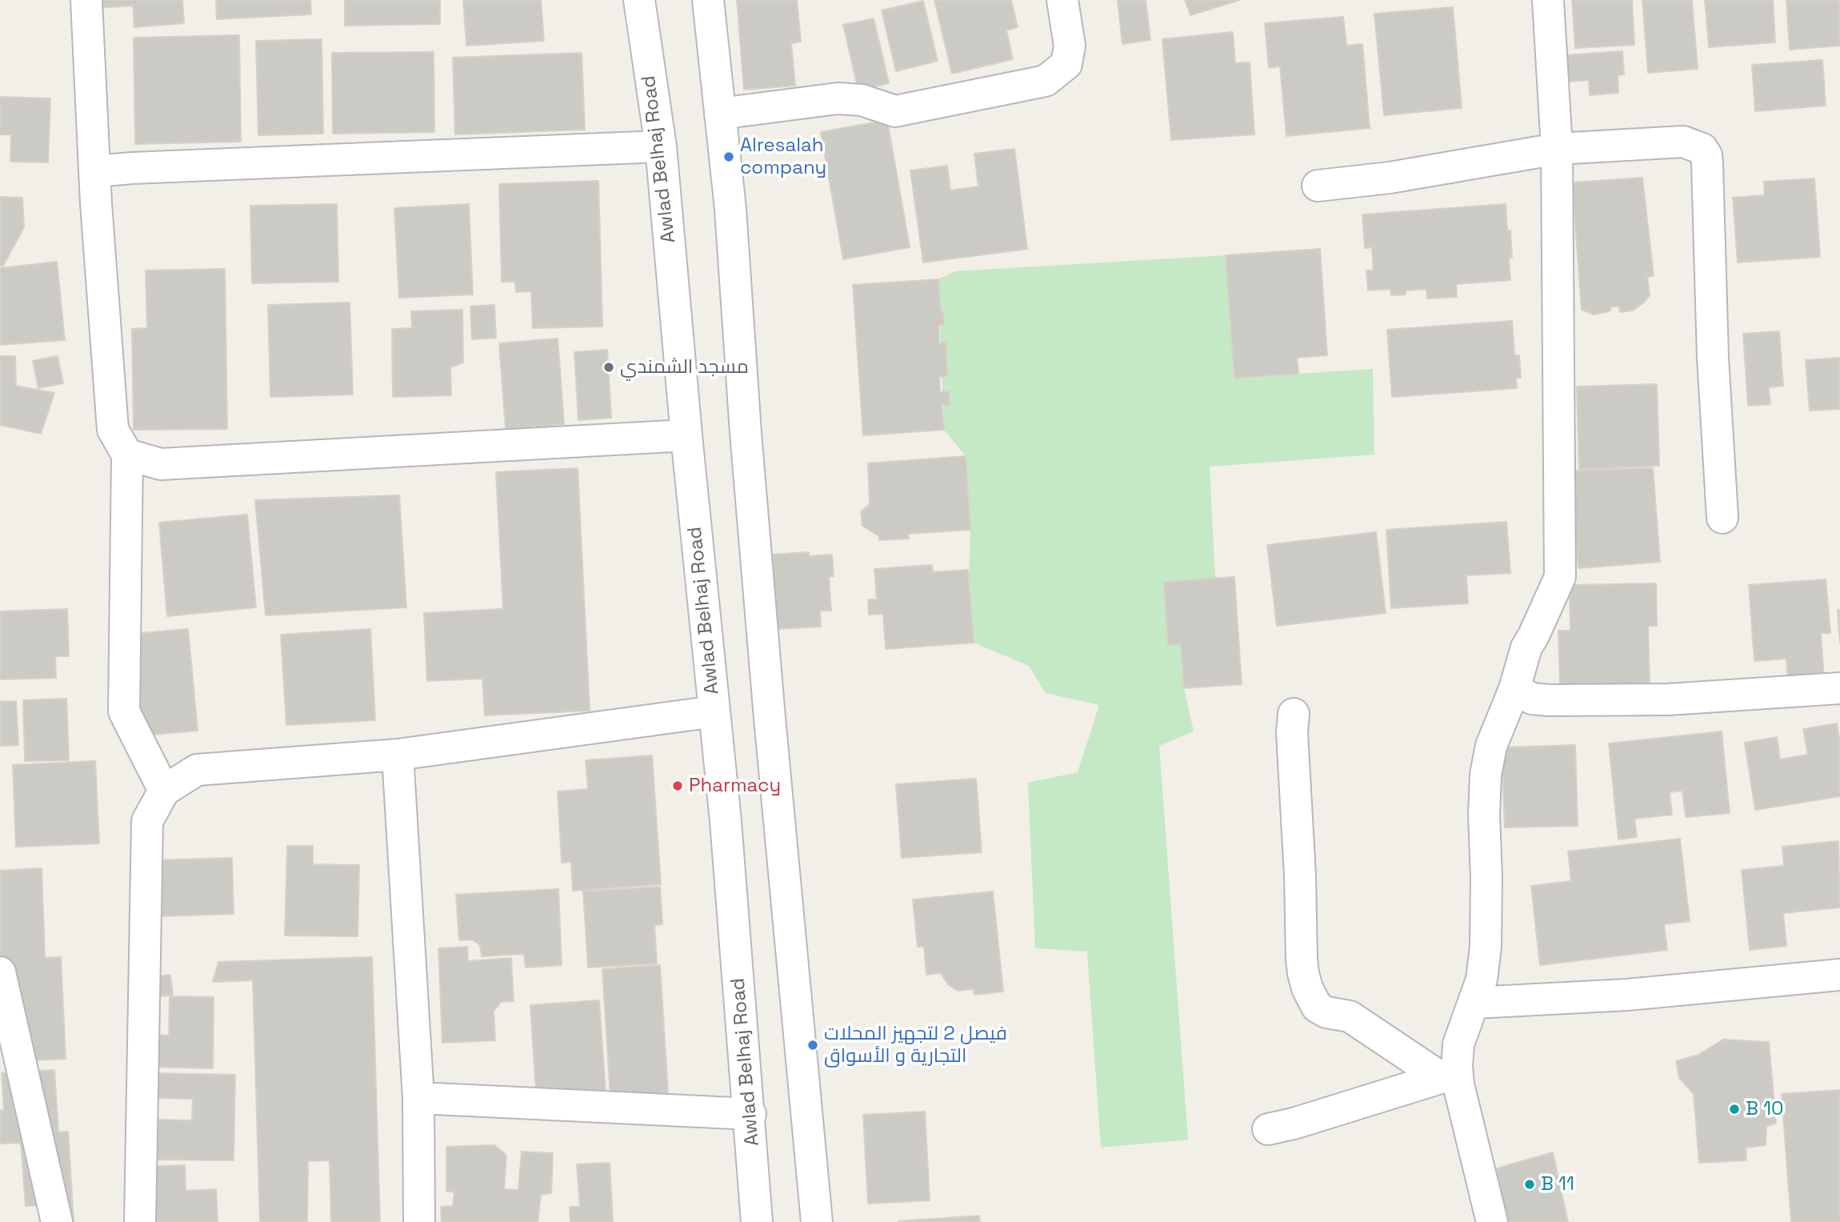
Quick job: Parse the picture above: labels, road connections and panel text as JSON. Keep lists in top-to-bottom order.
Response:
{
  "streets": {
    "street": ["Awlad Belhaj Road"]
  },
  "places": [
    "Alresalah company",
    "مسجد الشمندي",
    "Pharmacy",
    "فيصل 2 لتجهيز المحلات التجارية و الأسواق",
    "B 10",
    "B 11"
  ]
}
